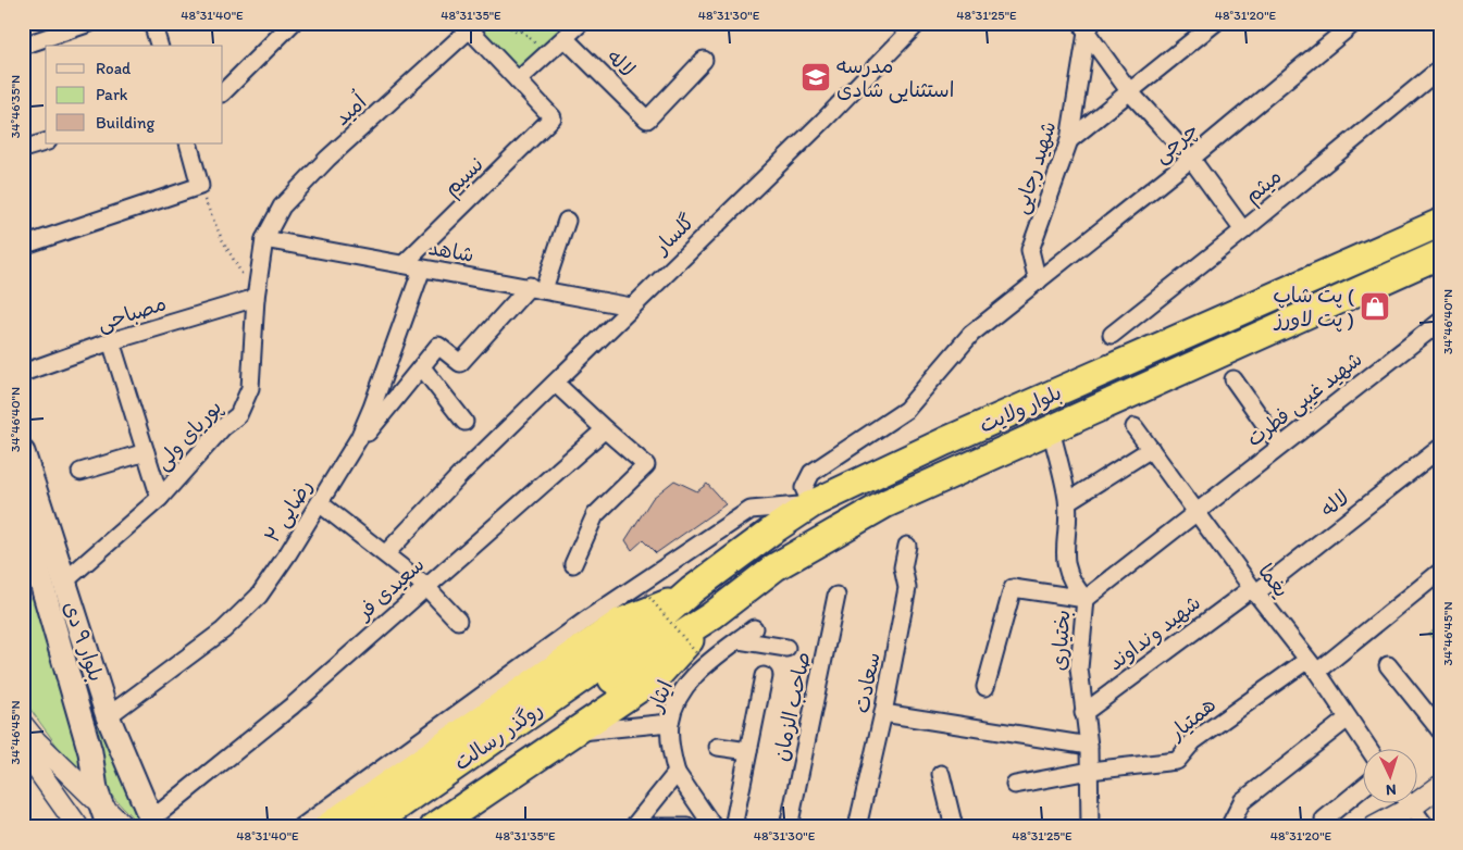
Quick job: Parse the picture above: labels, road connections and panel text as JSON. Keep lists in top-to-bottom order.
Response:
{
  "streets": {
    "highway": ["بلوار ولایت", "روگذر رسالت"],
    "main road": ["بلوار ۹ دی"],
    "street": [
      "لاله",
      "اُمید",
      "چرچی",
      "شهید رجایی",
      "نسیم",
      "میثم",
      "گلسار",
      "شاهد",
      "مصباحی",
      "شهید غیبی فطرت",
      "پوریای ولی",
      "رضایی ۲",
      "یغما",
      "سعیدی فر",
      "شهید ونداوند",
      "بختیاری",
      "سعادت",
      "ایثار",
      "صاحب الزمان",
      "همتیار"
    ]
  },
  "crossings": [
    ["لاله", "یغما"],
    ["لاله", "شهید ونداوند"],
    ["اُمید", "شاهد"],
    ["اُمید", "پوریای ولی"],
    ["چرچی", "شهید رجایی"],
    ["چرچی", "بلوار ولایت"],
    ["نسیم", "شاهد"],
    ["گلسار", "شاهد"],
    ["شاهد", "پوریای ولی"],
    ["شاهد", "رضایی ۲"],
    ["مصباحی", "پوریای ولی"],
    ["شهید غیبی فطرت", "یغما"],
    ["شهید غیبی فطرت", "بختیاری"],
    ["بلوار ولایت", "بختیاری"],
    ["بلوار ولایت", "روگذر رسالت"],
    ["پوریای ولی", "بلوار ۹ دی"],
    ["رضایی ۲", "بلوار ۹ دی"],
    ["یغما", "شهید ونداوند"],
    ["یغما", "همتیار"],
    ["سعیدی فر", "بلوار ۹ دی"],
    ["شهید ونداوند", "بختیاری"],
    ["بختیاری", "همتیار"]
  ],
  "places": {
    "school or university": ["مدرسه استثنایی شادی"],
    "shop": ["پت شاپ ( پت لاورز )"]
  },
  "legend": ["Road", "Park", "Building"],
  "north": "bottom",
  "coordinates": [
    "48°31'40\"E",
    "48°31'35\"E",
    "48°31'30\"E",
    "48°31'25\"E",
    "48°31'20\"E",
    "34°46'35\"N",
    "34°46'40\"N",
    "34°46'45\"N"
  ]
}
